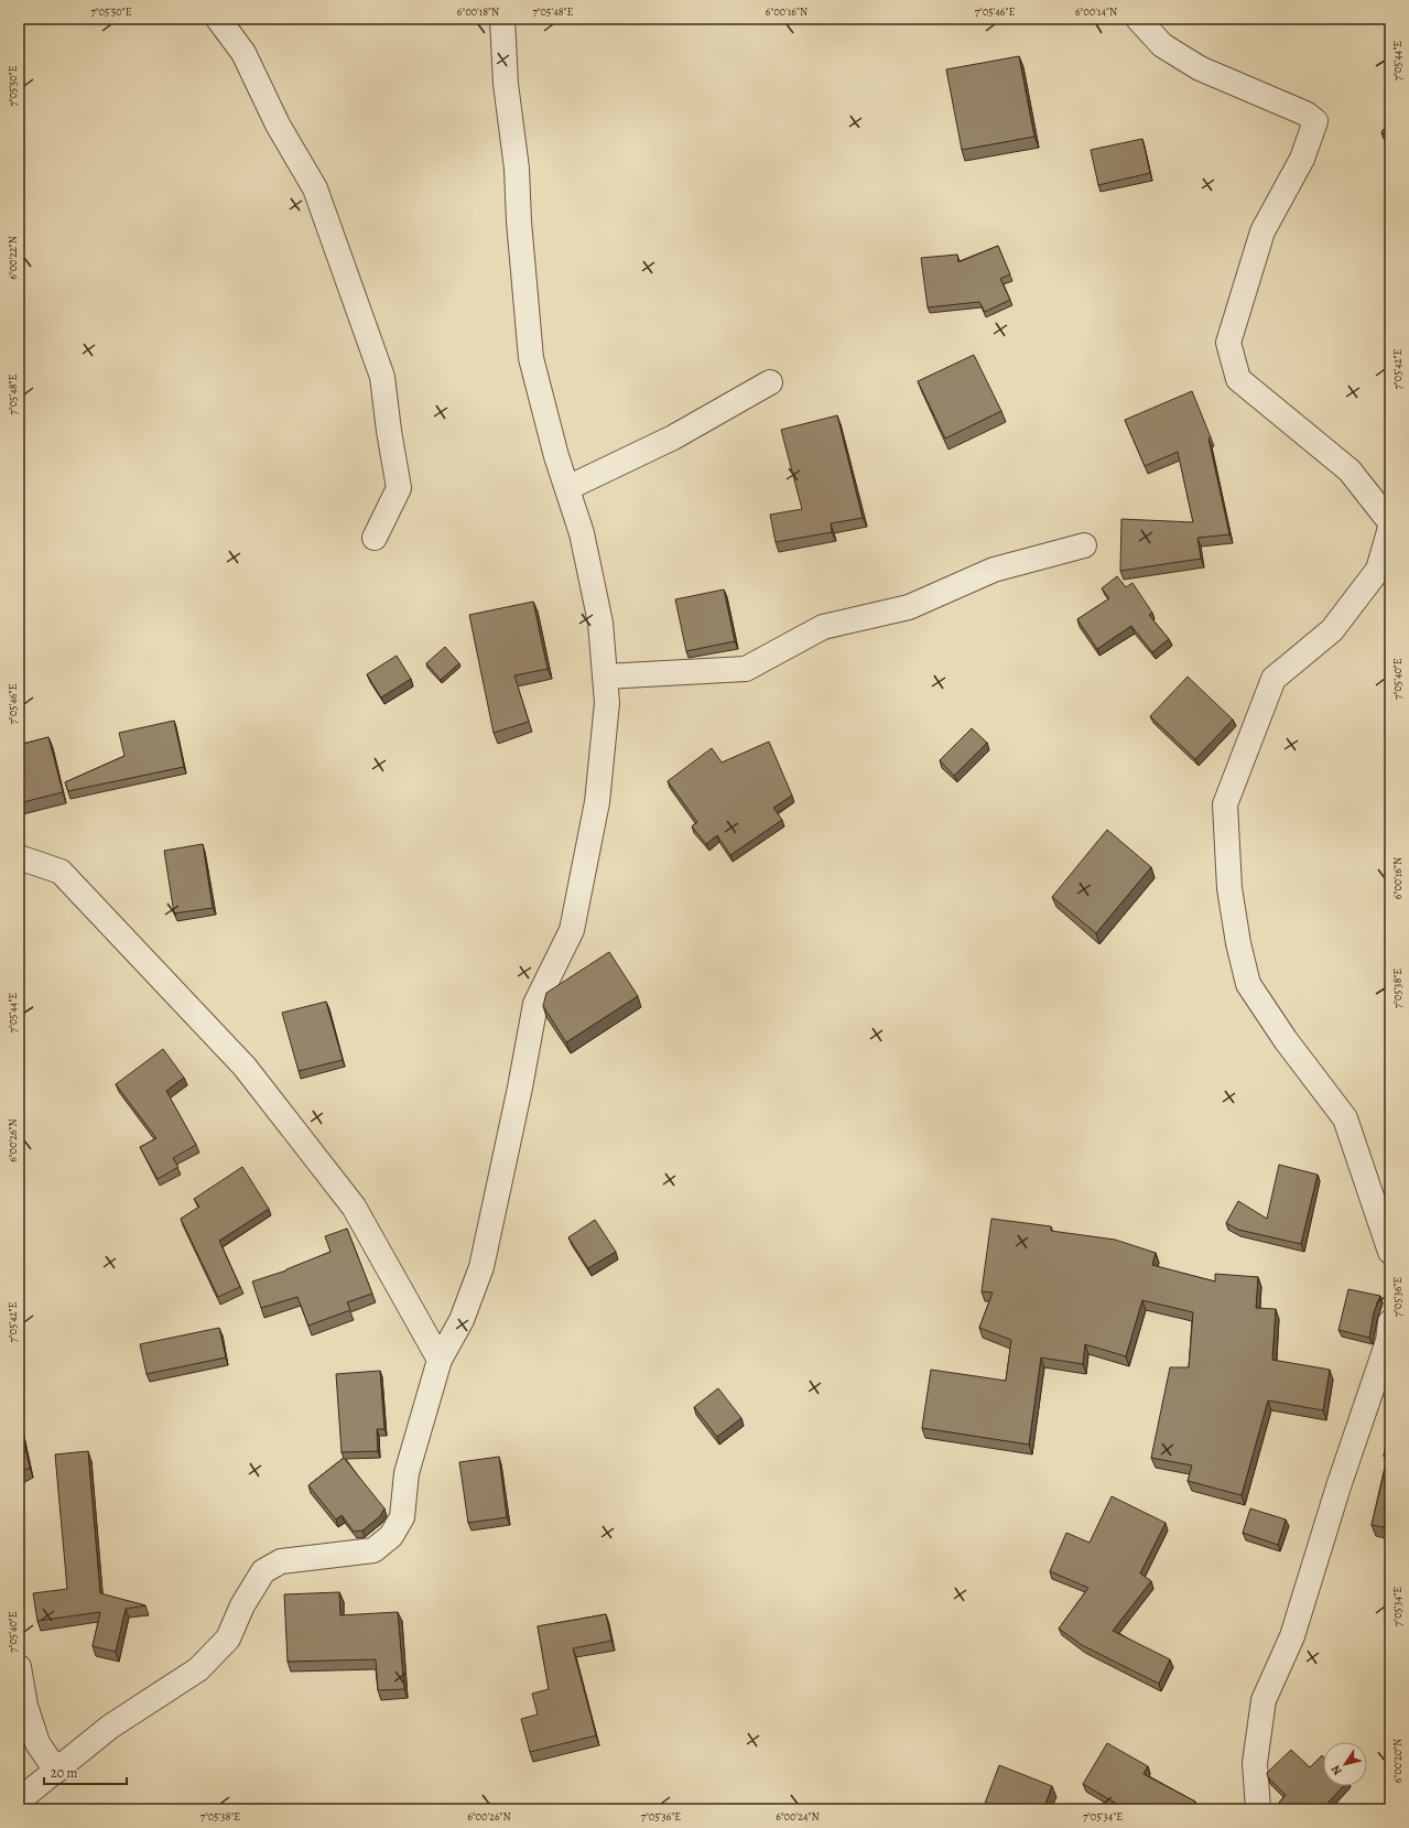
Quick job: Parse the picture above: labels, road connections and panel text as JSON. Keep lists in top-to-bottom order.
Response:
{
  "scale_bar": "20 m",
  "north": "bottom left",
  "coordinates": [
    "7°05'50\"E",
    "6°00'18\"N",
    "7°05'48\"E",
    "6°00'16\"N",
    "7°05'46\"E",
    "6°00'14\"N",
    "7°05'44\"E",
    "6°00'22\"N",
    "7°05'42\"E",
    "7°05'40\"E",
    "7°05'38\"E",
    "6°00'26\"N",
    "7°05'36\"E",
    "7°05'34\"E",
    "6°00'20\"N",
    "6°00'24\"N"
  ]
}
